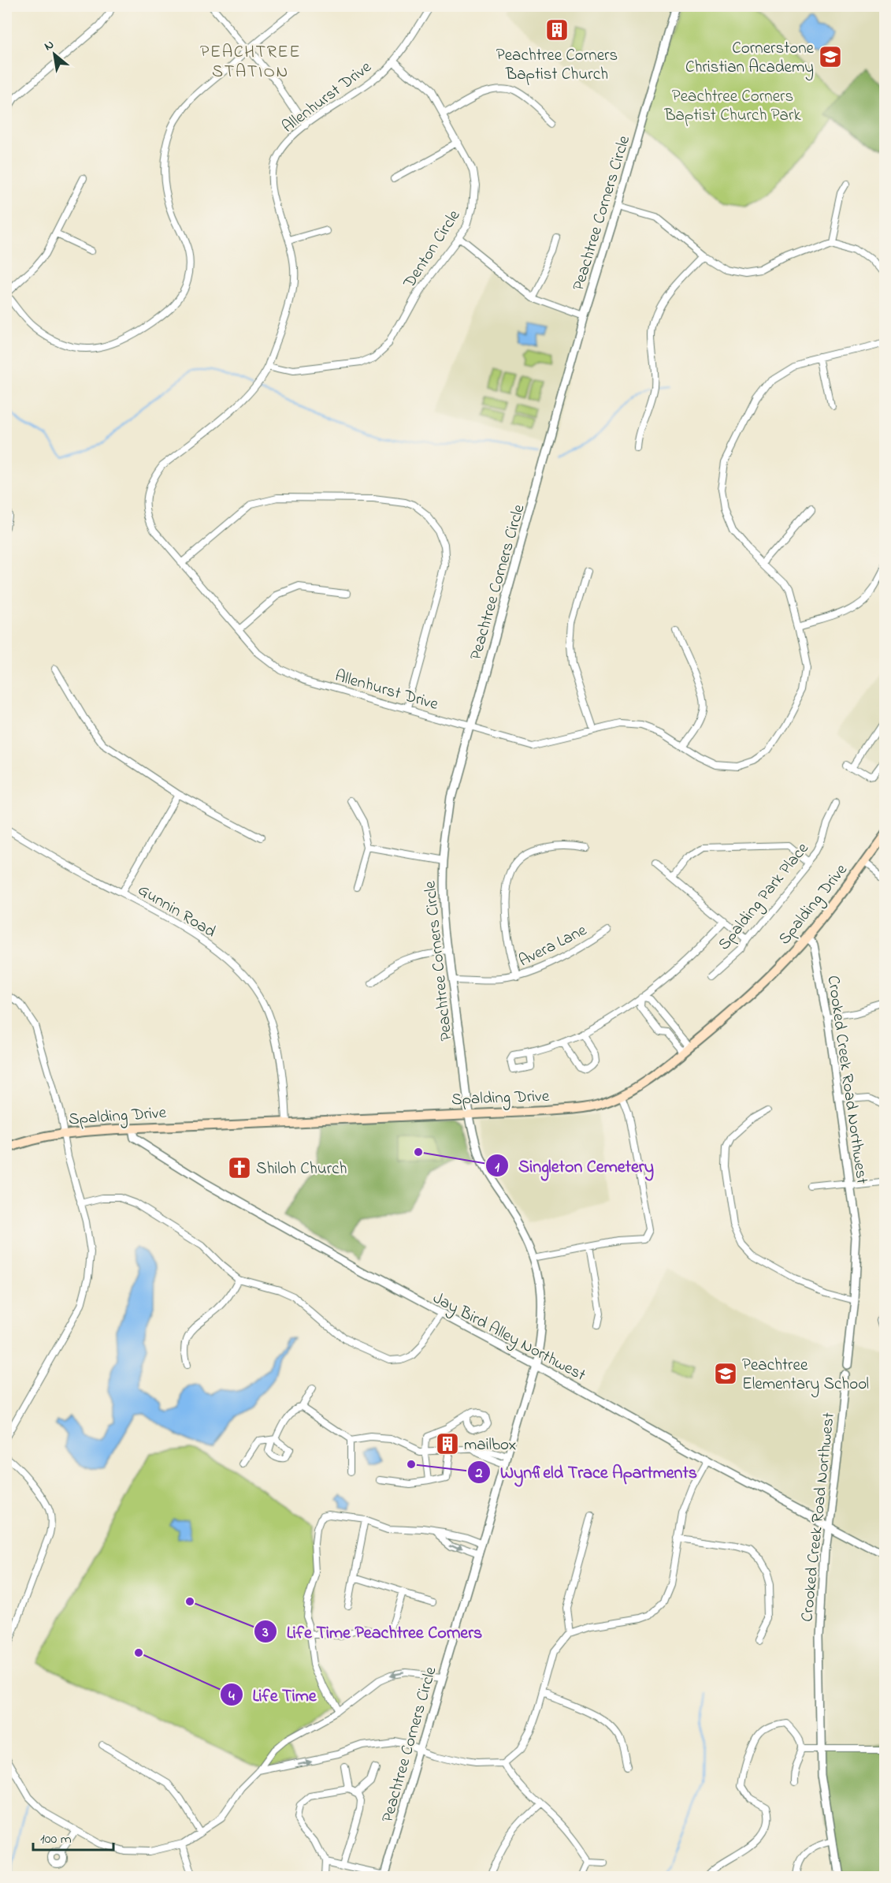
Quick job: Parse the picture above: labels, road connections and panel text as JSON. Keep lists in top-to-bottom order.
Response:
{
  "streets": {
    "main road": ["Spalding Drive"],
    "street": [
      "Allenhurst Drive",
      "Peachtree Corners Circle",
      "Denton Circle",
      "Spalding Park Place",
      "Gunnin Road",
      "Avera Lane",
      "Crooked Creek Road Northwest",
      "Jay Bird Alley Northwest"
    ]
  },
  "crossings": [
    ["Allenhurst Drive", "Peachtree Corners Circle"],
    ["Allenhurst Drive", "Denton Circle"],
    ["Peachtree Corners Circle", "Spalding Drive"],
    ["Peachtree Corners Circle", "Avera Lane"],
    ["Peachtree Corners Circle", "Jay Bird Alley Northwest"],
    ["Spalding Drive", "Gunnin Road"],
    ["Spalding Drive", "Crooked Creek Road Northwest"],
    ["Spalding Drive", "Jay Bird Alley Northwest"],
    ["Crooked Creek Road Northwest", "Jay Bird Alley Northwest"]
  ],
  "districts": ["PEACHTREE STATION"],
  "parks": ["Peachtree Corners Baptist Church Park"],
  "places": {
    "building": ["Peachtree Corners Baptist Church", "mailbox"],
    "school or university": ["Cornerstone Christian Academy", "Peachtree Elementary School"],
    "other": [
      "Singleton Cemetery",
      "Wynfield Trace Apartments",
      "Life Time Peachtree Corners",
      "Life Time"
    ],
    "church": ["Shiloh Church"]
  },
  "scale_bar": "100 m",
  "north": "top left"
}
